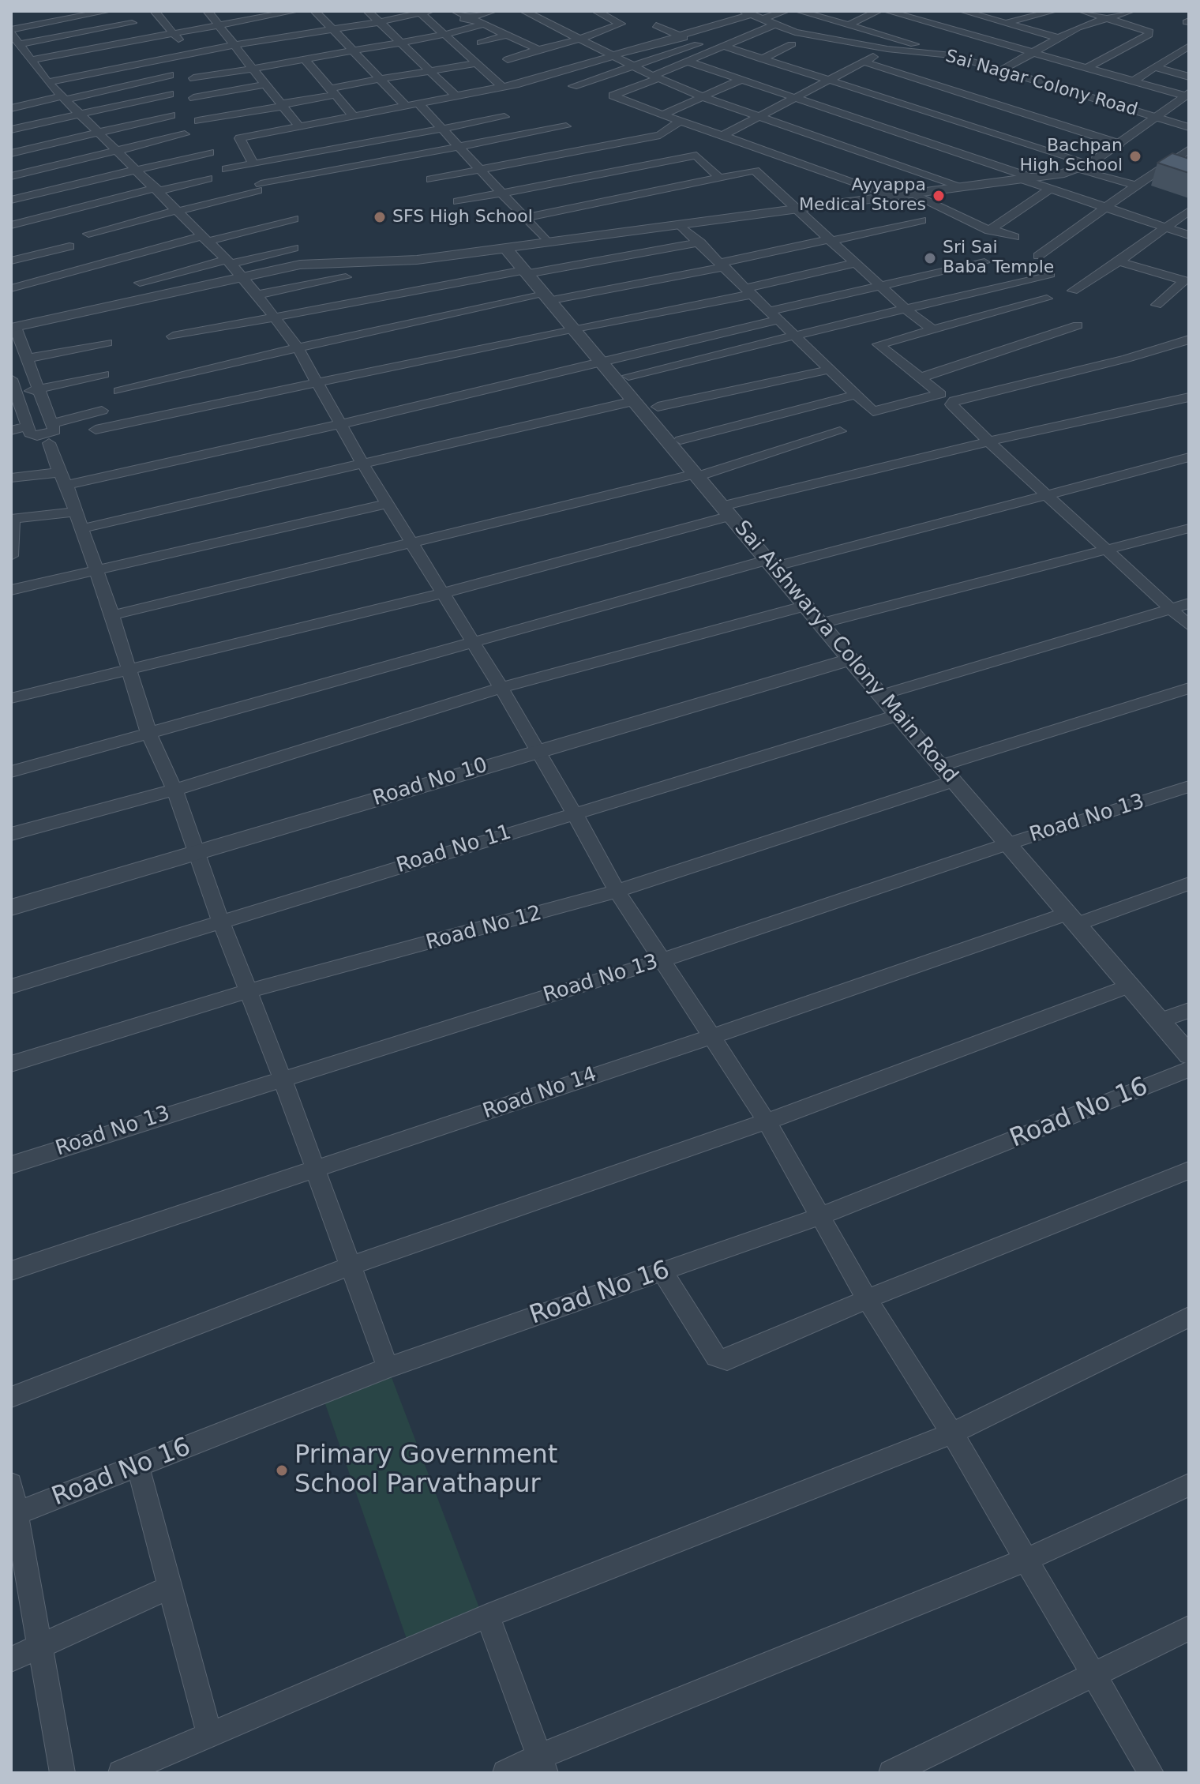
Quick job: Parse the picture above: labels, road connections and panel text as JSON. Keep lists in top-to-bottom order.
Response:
{
  "streets": {
    "street": [
      "Sai Nagar Colony Road",
      "Sai Aishwarya Colony Main Road",
      "Road No 10",
      "Road No 13",
      "Road No 11",
      "Road No 12",
      "Road No 14",
      "Road No 16"
    ]
  },
  "crossings": [
    ["Sai Aishwarya Colony Main Road", "Road No 10"],
    ["Sai Aishwarya Colony Main Road", "Road No 13"],
    ["Sai Aishwarya Colony Main Road", "Road No 11"],
    ["Sai Aishwarya Colony Main Road", "Road No 12"],
    ["Sai Aishwarya Colony Main Road", "Road No 14"]
  ],
  "places": [
    "Bachpan High School",
    "Ayyappa Medical Stores",
    "SFS High School",
    "Sri Sai Baba Temple",
    "Primary Government School Parvathapur"
  ]
}
